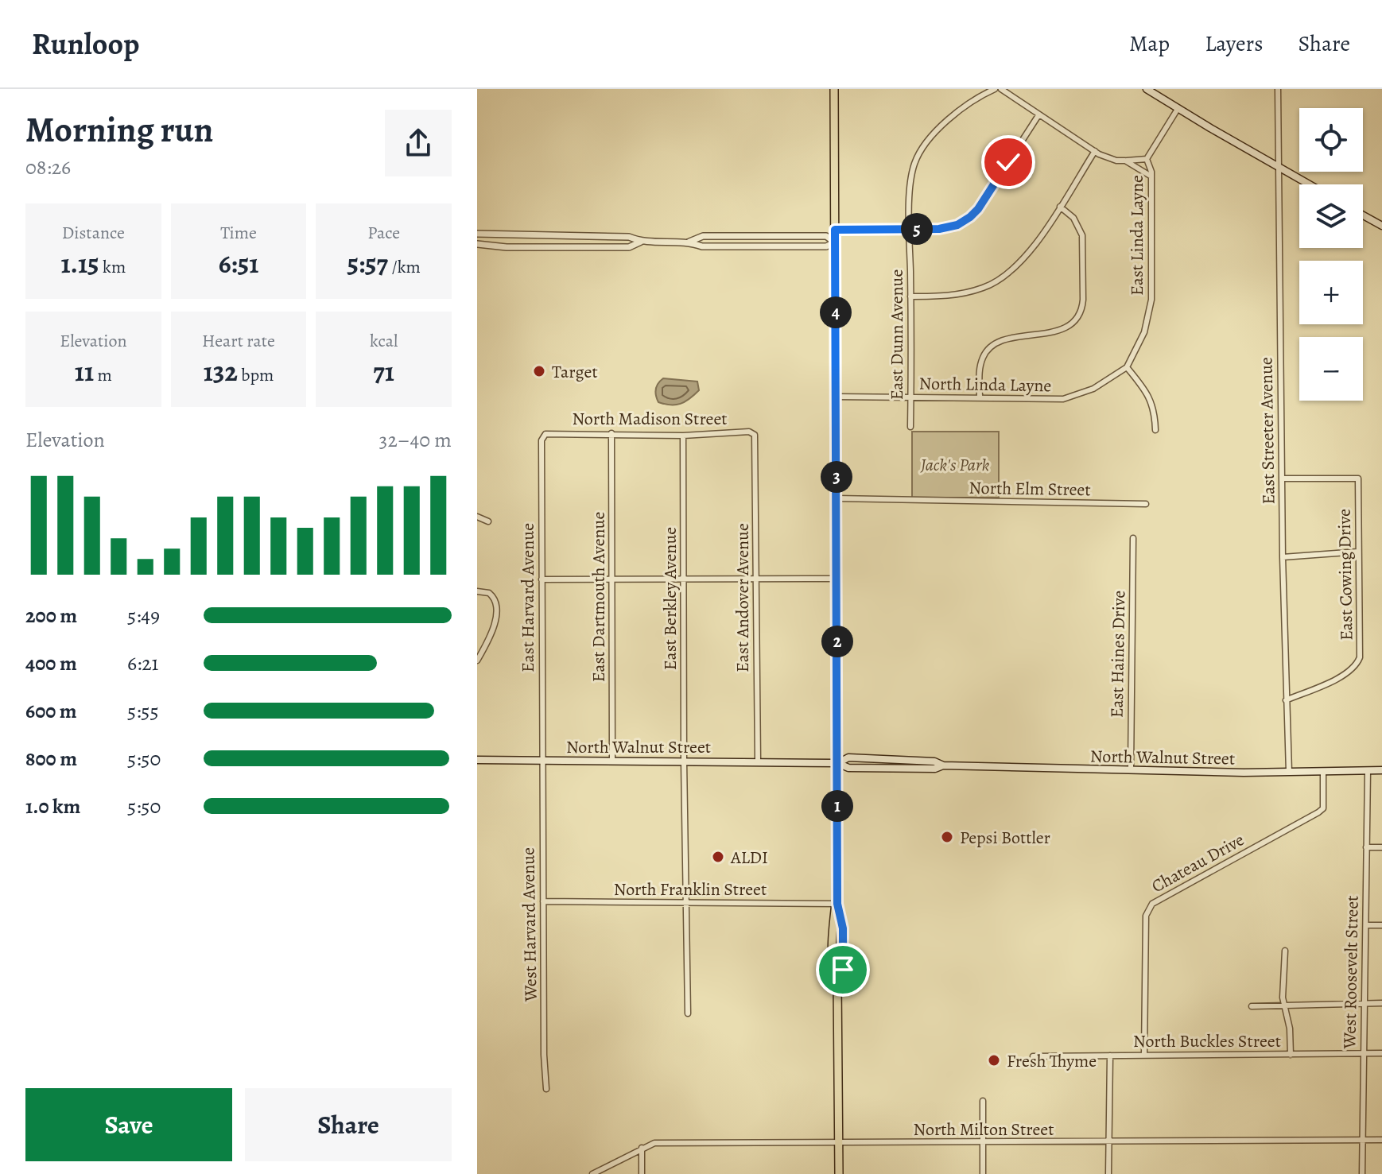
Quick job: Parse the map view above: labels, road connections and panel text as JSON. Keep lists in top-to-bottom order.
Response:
{
  "streets": {
    "main road": ["North Walnut Street"],
    "street": [
      "East Linda Layne",
      "East Dunn Avenue",
      "North Linda Layne",
      "North Madison Street",
      "East Streeter Avenue",
      "North Elm Street",
      "East Cowing Drive",
      "East Dartmouth Avenue",
      "East Harvard Avenue",
      "East Andover Avenue",
      "East Berkley Avenue",
      "East Haines Drive",
      "Chateau Drive",
      "North Franklin Street",
      "West Harvard Avenue",
      "West Roosevelt Street",
      "North Buckles Street",
      "North Milton Street"
    ]
  },
  "crossings": [
    ["East Linda Layne", "North Linda Layne"],
    ["East Dunn Avenue", "North Linda Layne"],
    ["North Madison Street", "East Dartmouth Avenue"],
    ["North Madison Street", "East Harvard Avenue"],
    ["North Madison Street", "East Andover Avenue"],
    ["North Madison Street", "East Berkley Avenue"],
    ["East Streeter Avenue", "East Cowing Drive"],
    ["East Streeter Avenue", "North Walnut Street"],
    ["East Dartmouth Avenue", "North Walnut Street"],
    ["East Harvard Avenue", "North Walnut Street"],
    ["East Harvard Avenue", "West Harvard Avenue"],
    ["East Andover Avenue", "North Walnut Street"],
    ["East Berkley Avenue", "North Walnut Street"],
    ["East Berkley Avenue", "North Franklin Street"],
    ["East Haines Drive", "North Walnut Street"],
    ["North Walnut Street", "Chateau Drive"],
    ["North Walnut Street", "West Harvard Avenue"],
    ["North Walnut Street", "West Roosevelt Street"],
    ["Chateau Drive", "North Buckles Street"],
    ["North Franklin Street", "West Harvard Avenue"],
    ["West Roosevelt Street", "North Buckles Street"],
    ["West Roosevelt Street", "North Milton Street"]
  ],
  "parks": ["Jack's Park"],
  "places": [
    "Target",
    "Pepsi Bottler",
    "ALDI",
    "Fresh Thyme"
  ],
  "page": {
    "header": "Runloop",
    "nav": ["Map", "Layers", "Share"],
    "heading": ["Morning run", "08:26"],
    "map_buttons": ["+", "−"],
    "stats": [
      ["Distance", "1.15 km"],
      ["Time", "6:51"],
      ["Pace", "5:57 /km"],
      ["Elevation", "11 m"],
      ["Heart rate", "132 bpm"],
      ["kcal", "71"]
    ],
    "pins": [
      "5",
      "4",
      "3",
      "2",
      "1"
    ],
    "chart": ["Elevation", "32–40 m"],
    "list": [
      {
        "name": "200 m",
        "note": "5:49"
      },
      {
        "name": "400 m",
        "note": "6:21"
      },
      {
        "name": "600 m",
        "note": "5:55"
      },
      {
        "name": "800 m",
        "note": "5:50"
      },
      {
        "name": "1.0 km",
        "note": "5:50"
      }
    ],
    "buttons": ["Save", "Share"]
  }
}
